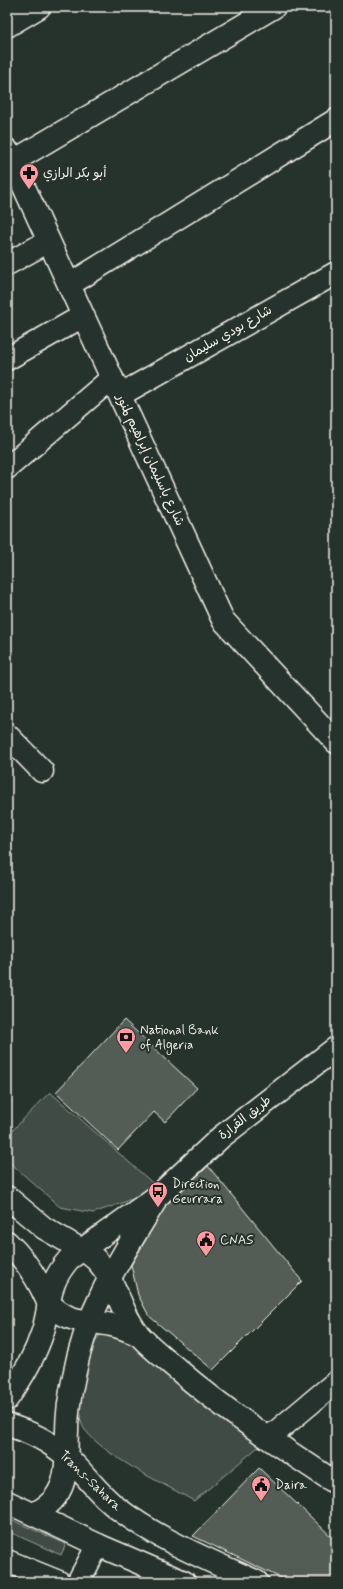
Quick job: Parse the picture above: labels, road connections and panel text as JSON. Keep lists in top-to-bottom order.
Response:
{
  "streets": {
    "street": [
      "شارع بودي سليمان",
      "شارع باسليمان إبراهيم لمنور",
      "طريق القرارة",
      "Trans-Sahara"
    ]
  },
  "crossings": [
    ["شارع بودي سليمان", "شارع باسليمان إبراهيم لمنور"]
  ],
  "places": {
    "pharmacy": ["أبو بكر الرازي"],
    "bank": ["National Bank of Algeria"],
    "bus stop": ["Direction Geurrara"],
    "public building": ["CNAS", "Daira"]
  }
}
